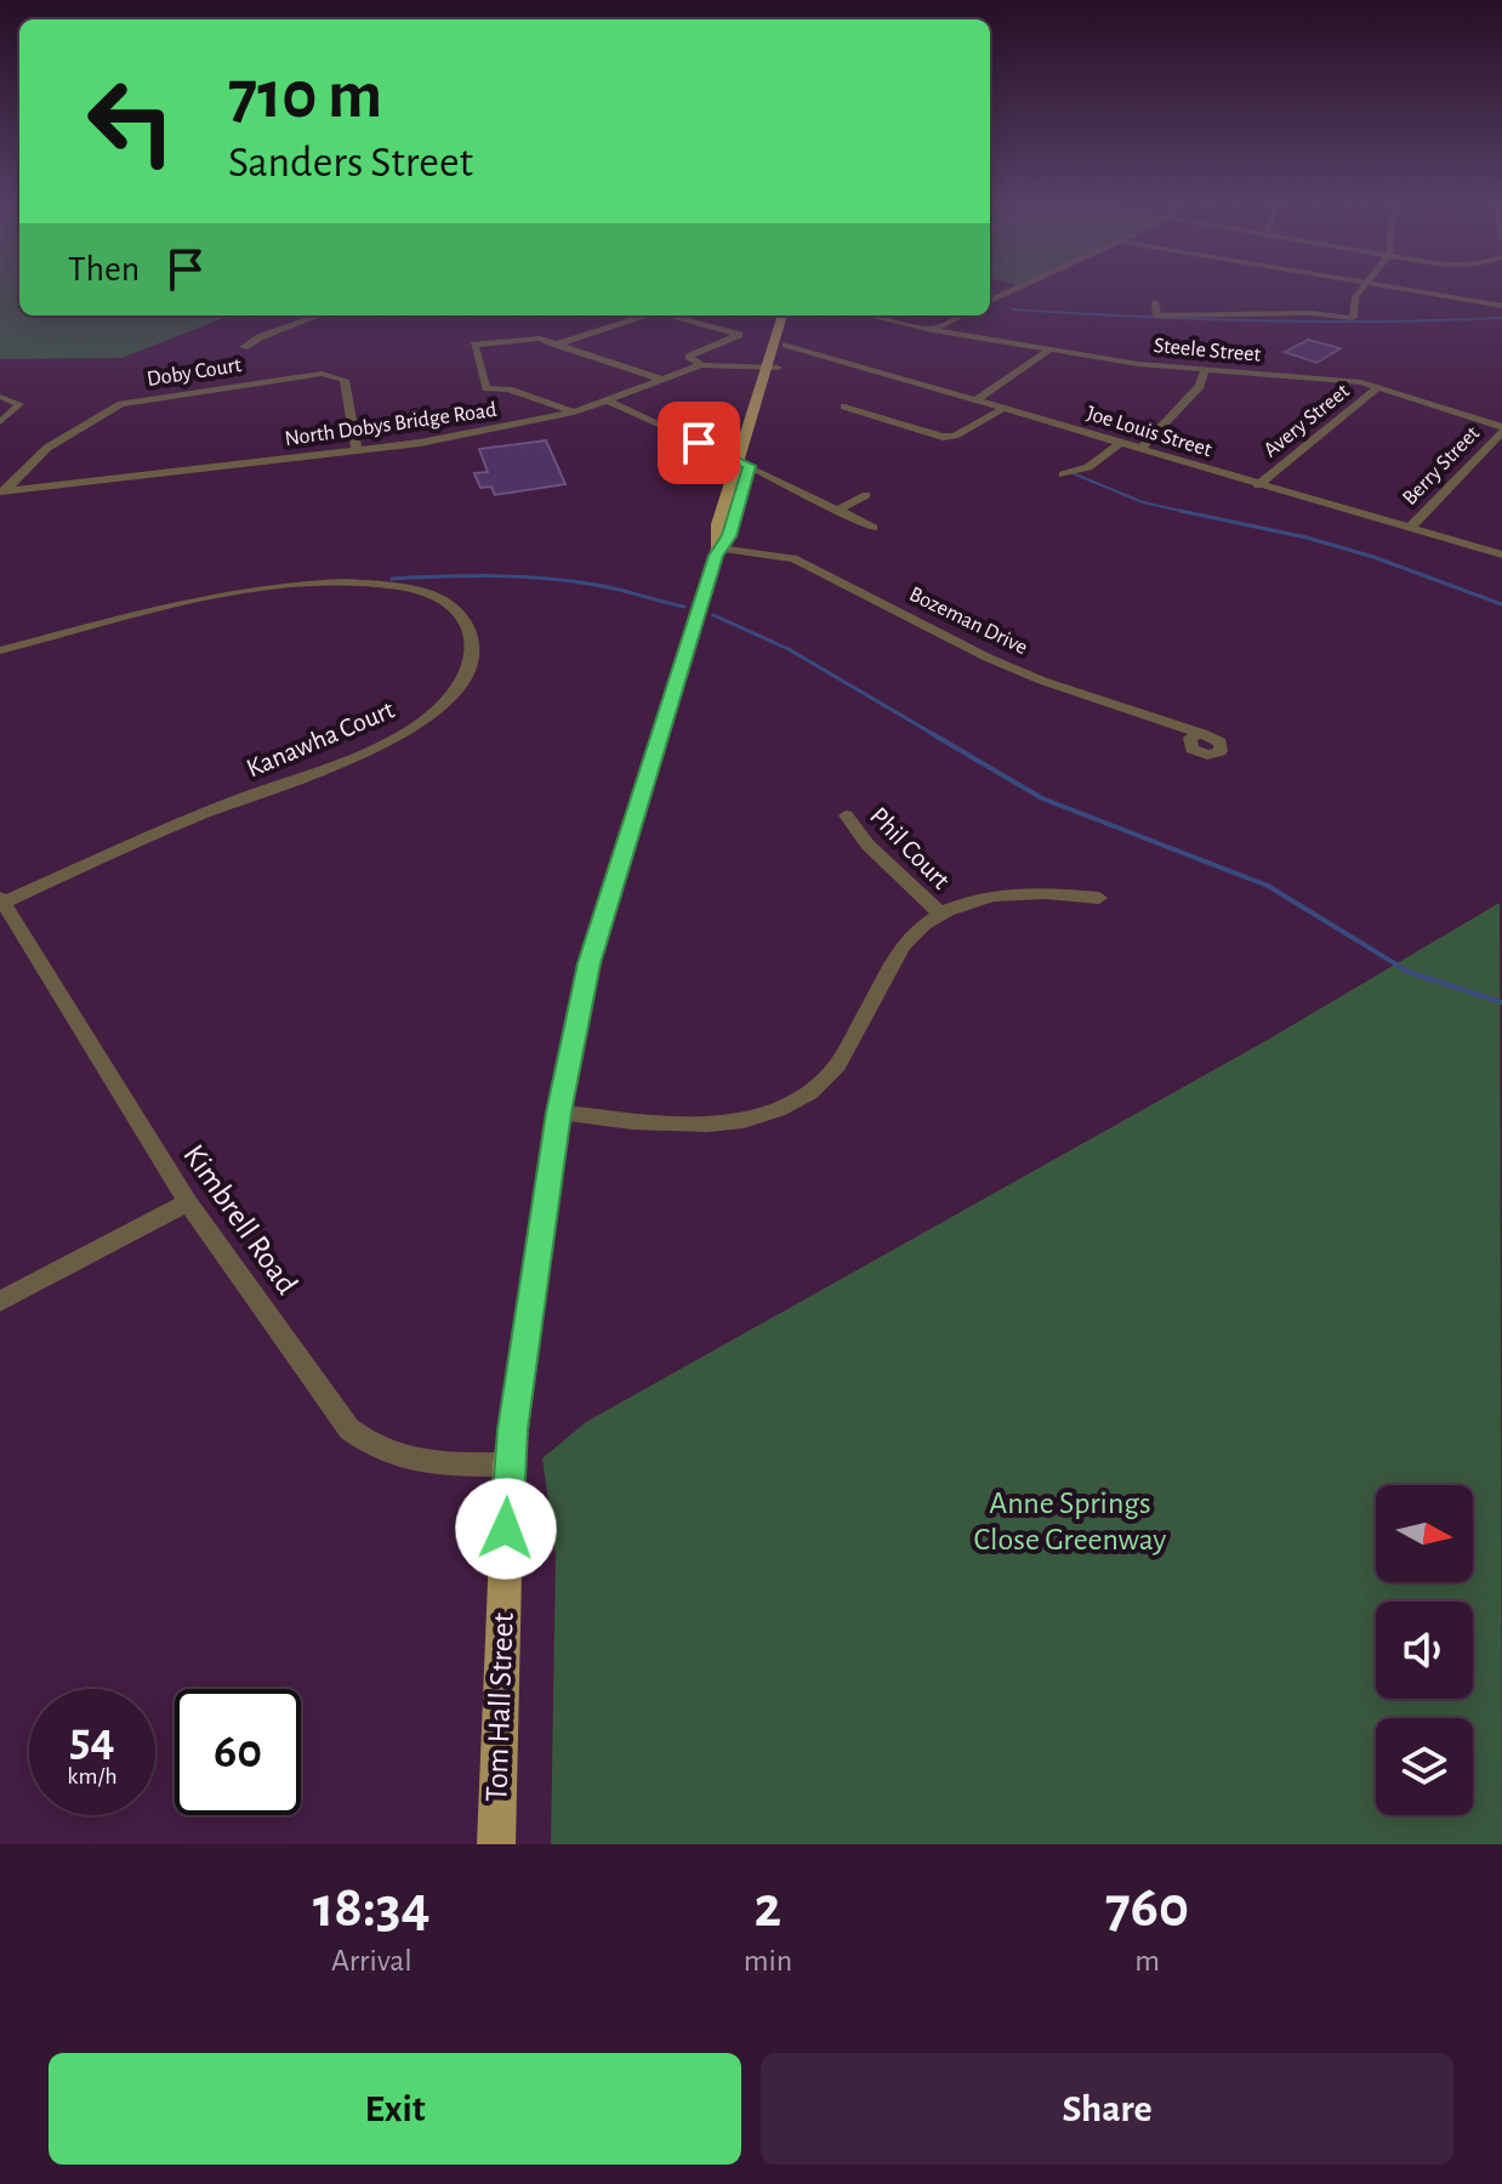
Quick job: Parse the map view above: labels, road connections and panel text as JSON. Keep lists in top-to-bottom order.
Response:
{
  "streets": {
    "main road": ["Tom Hall Street"],
    "street": [
      "Steele Street",
      "Doby Court",
      "Avery Street",
      "North Dobys Bridge Road",
      "Joe Louis Street",
      "Berry Street",
      "Bozeman Drive",
      "Kanawha Court",
      "Phil Court",
      "Kimbrell Road"
    ]
  },
  "crossings": [
    ["Steele Street", "Avery Street"],
    ["Steele Street", "Berry Street"],
    ["Doby Court", "North Dobys Bridge Road"],
    ["Avery Street", "Joe Louis Street"],
    ["North Dobys Bridge Road", "Tom Hall Street"],
    ["Joe Louis Street", "Berry Street"],
    ["Joe Louis Street", "Tom Hall Street"],
    ["Bozeman Drive", "Tom Hall Street"],
    ["Kanawha Court", "Kimbrell Road"],
    ["Kimbrell Road", "Tom Hall Street"]
  ],
  "parks": ["Anne Springs Close Greenway"],
  "north": "right",
  "page": {
    "turn": ["710 m", "Sanders Street"],
    "then": "Then",
    "speed": "54 km/h",
    "limit": "60",
    "eta": [
      "18:34",
      "Arrival",
      "2",
      "min",
      "760",
      "m"
    ],
    "buttons": ["Exit", "Share"]
  }
}
